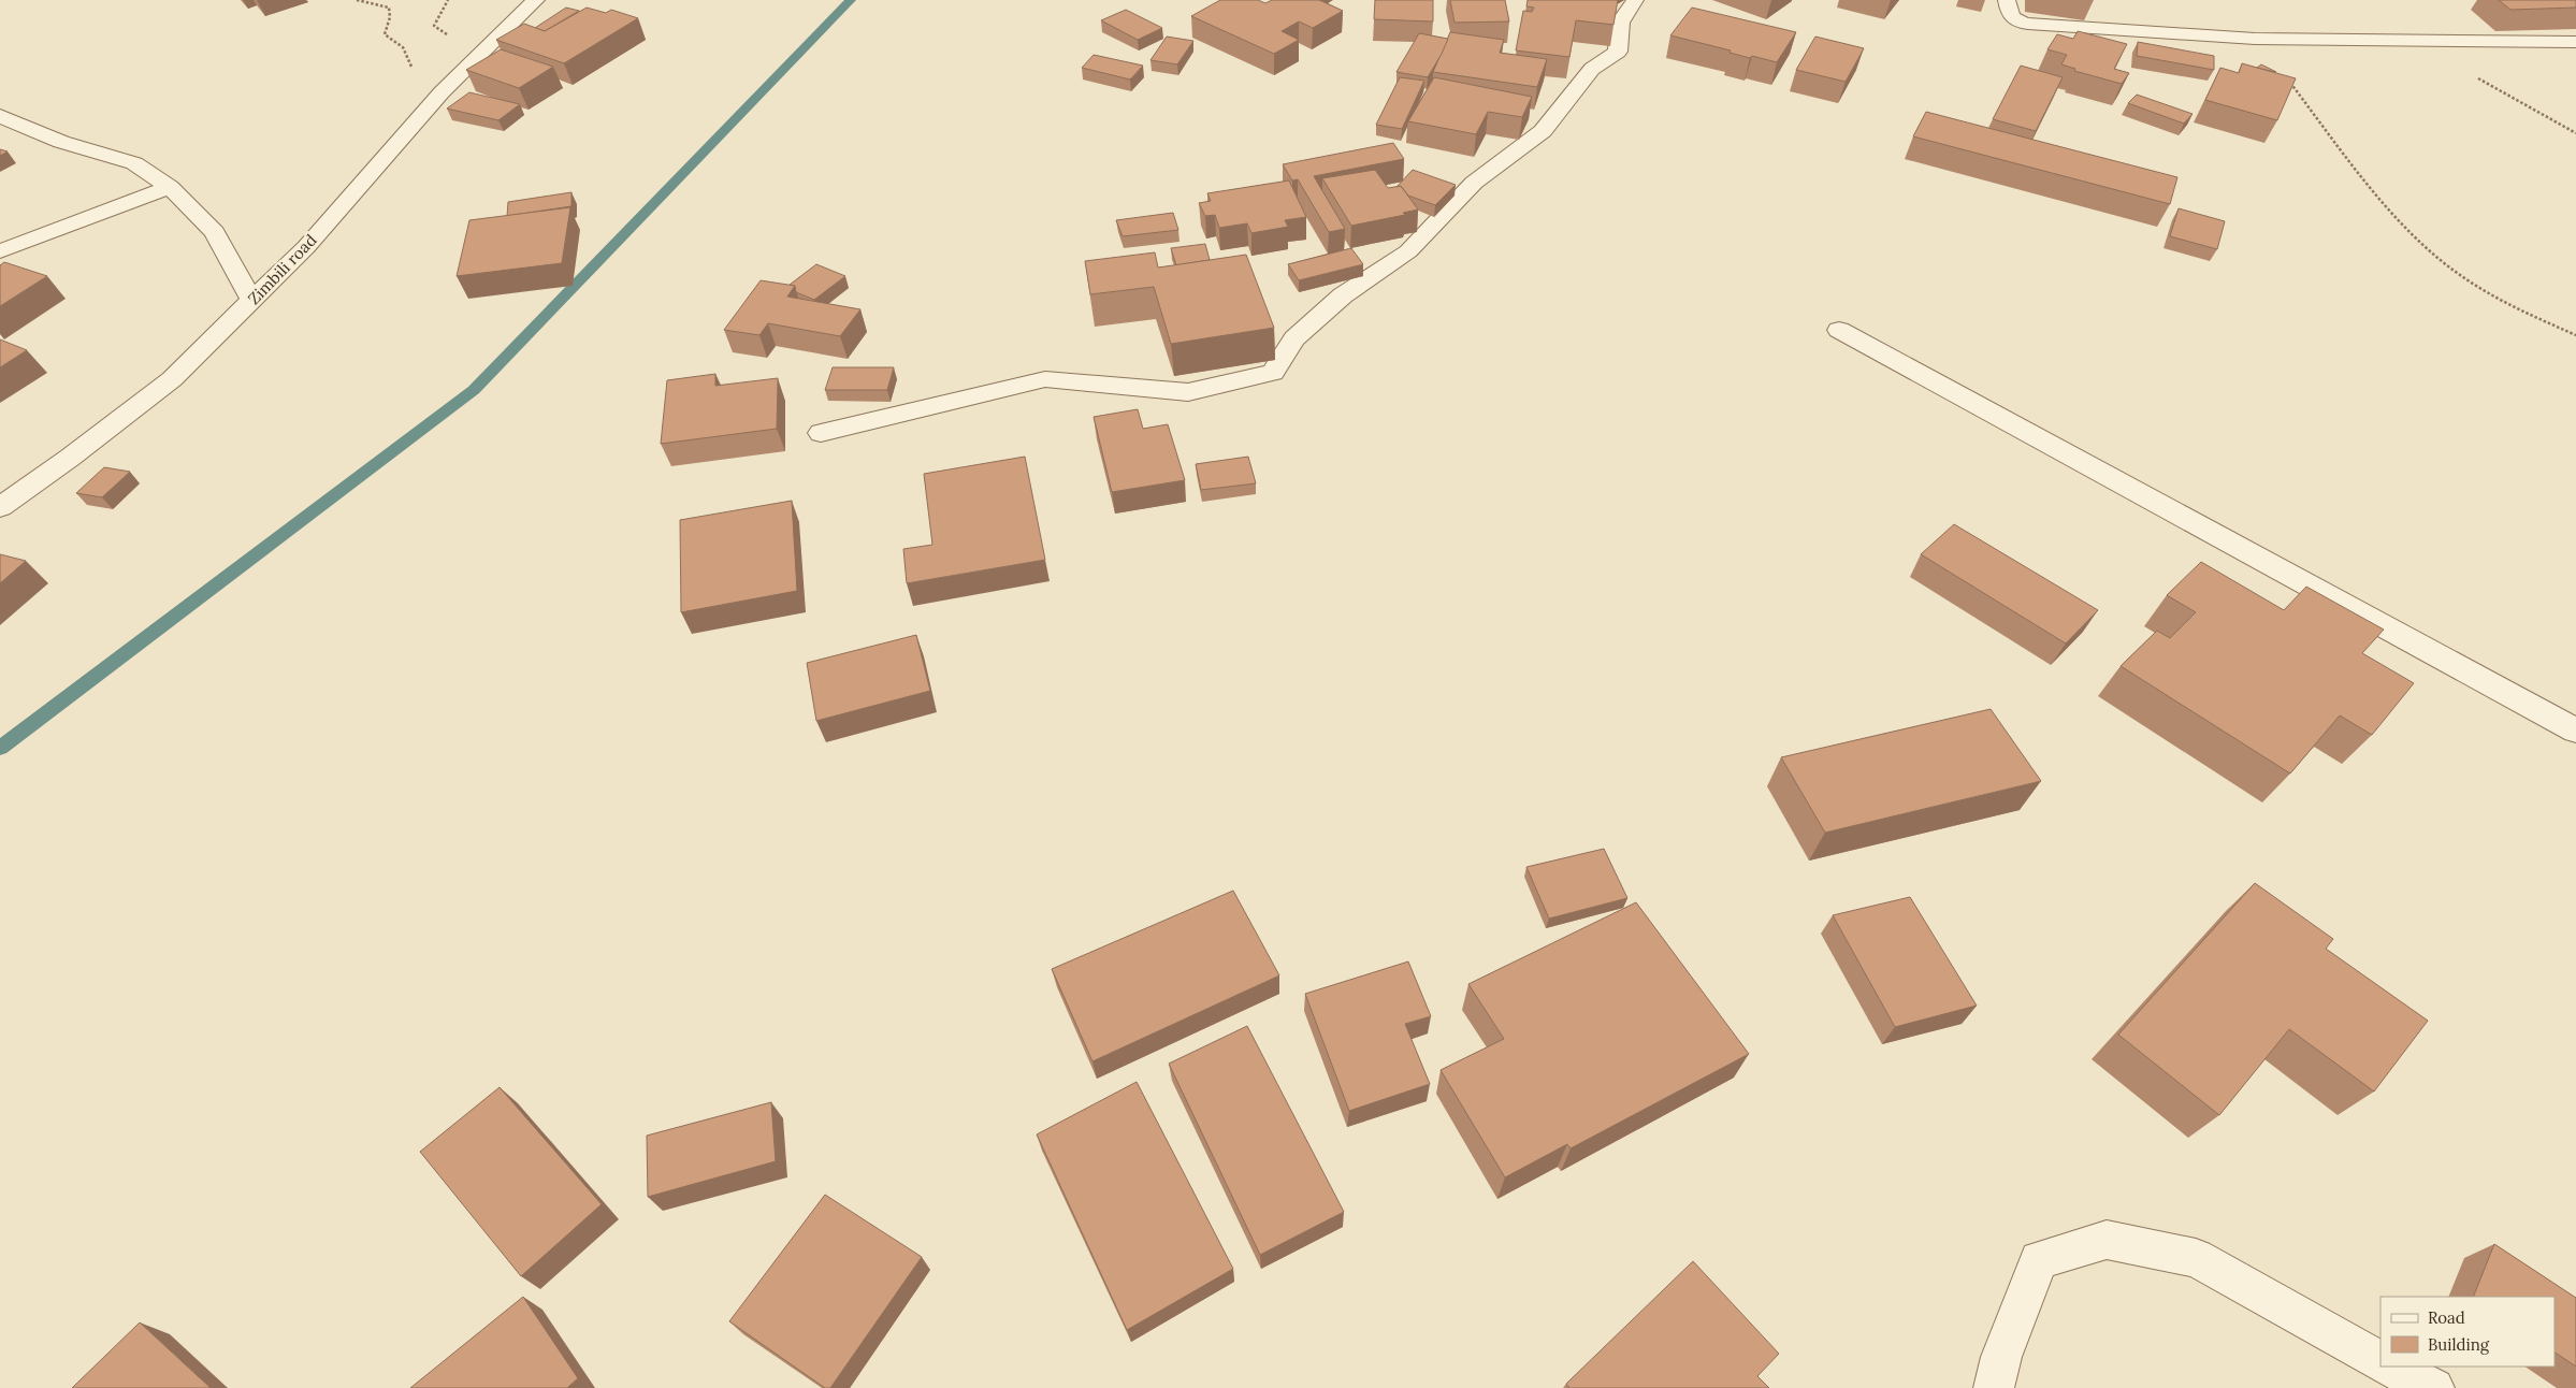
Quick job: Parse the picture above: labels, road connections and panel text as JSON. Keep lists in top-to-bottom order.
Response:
{
  "streets": {
    "street": ["Zimbili road"]
  },
  "legend": ["Road", "Building"]
}
